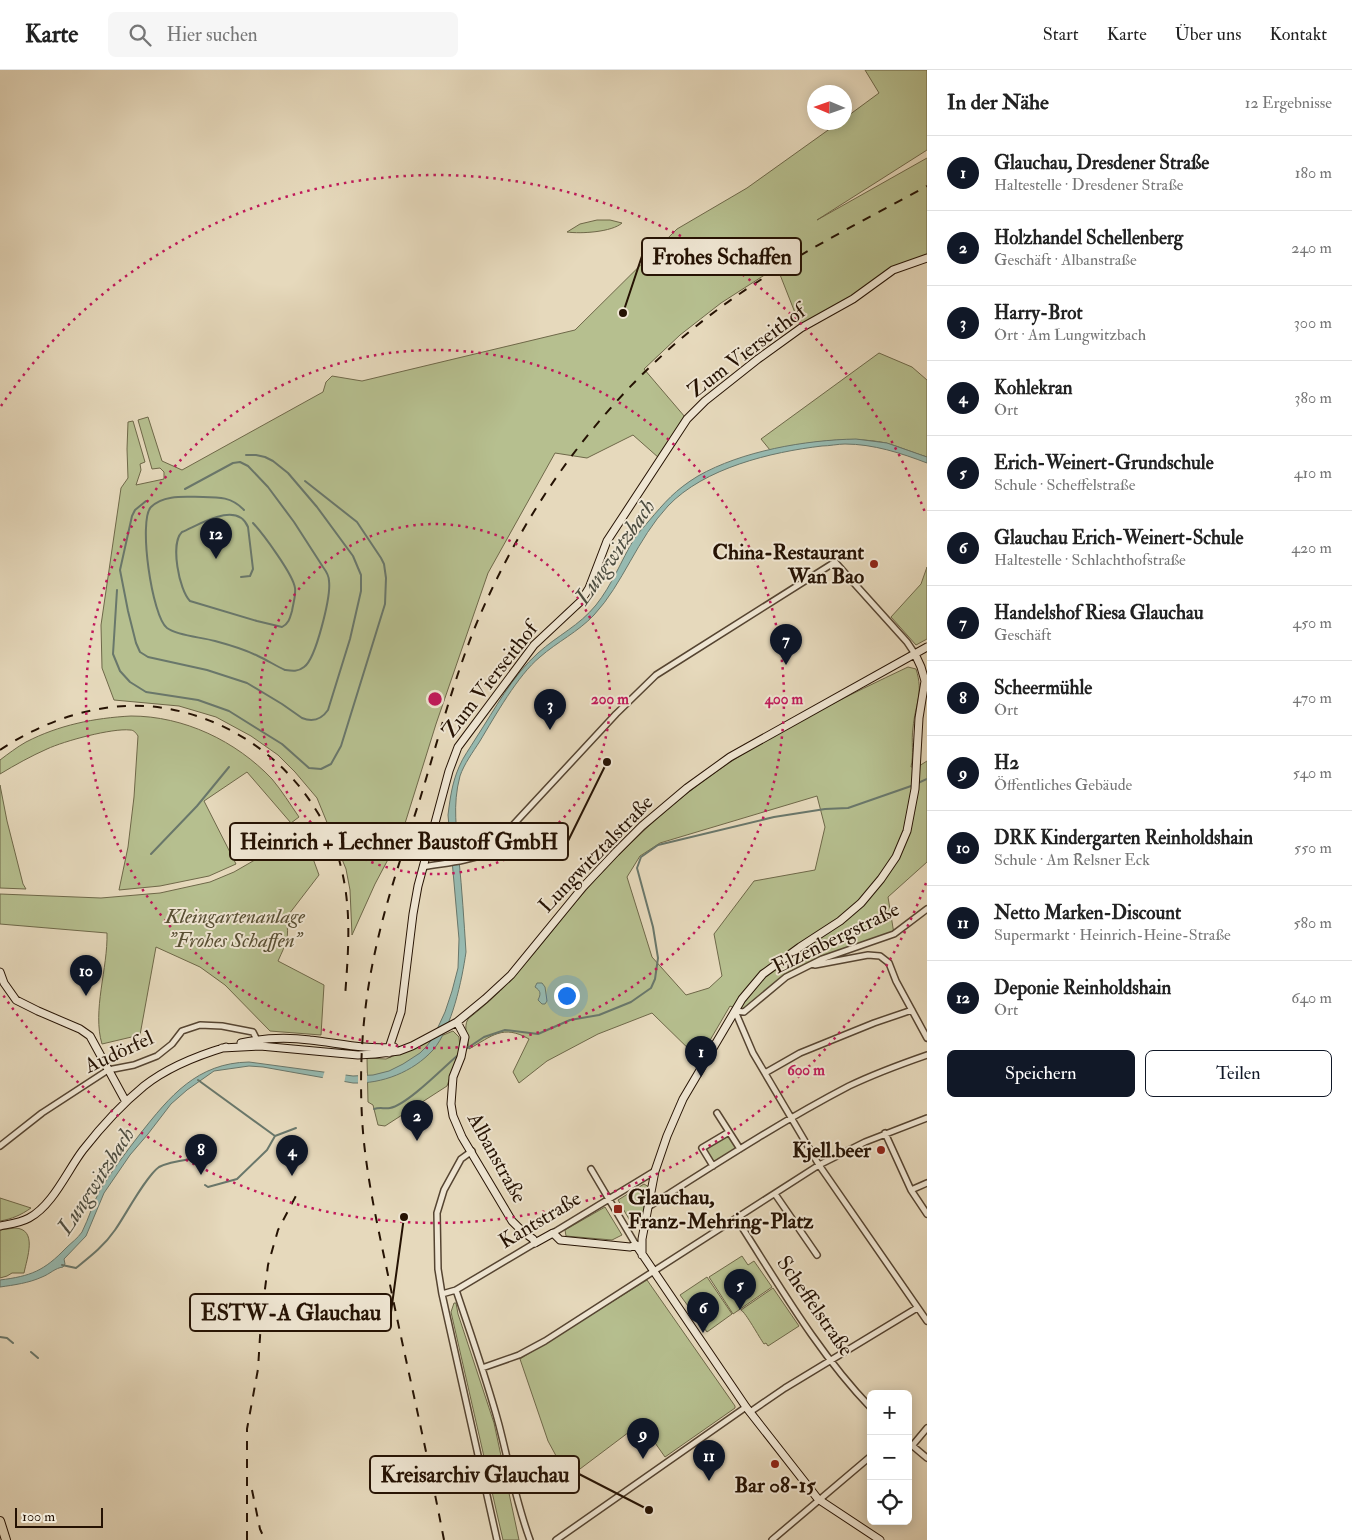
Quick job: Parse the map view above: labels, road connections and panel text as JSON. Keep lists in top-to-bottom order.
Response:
{
  "streets": {
    "street": [
      "Zum Vierseithof",
      "Lungwitztalstraße",
      "Elzenbergstraße",
      "Audörfel",
      "Albanstraße",
      "Kantstraße",
      "Scheffelstraße"
    ]
  },
  "crossings": [
    ["Zum Vierseithof", "Lungwitztalstraße"],
    ["Lungwitztalstraße", "Albanstraße"],
    ["Albanstraße", "Kantstraße"]
  ],
  "water": ["Lungwitzbach"],
  "parks": ["Kleingartenanlage \"Frohes Schaffen\""],
  "places": {
    "other": [
      "Frohes Schaffen",
      "China-Restaurant Wan Bao",
      "Heinrich + Lechner Baustoff GmbH",
      "Kjell.beer",
      "ESTW-A Glauchau",
      "Bar 08-15",
      "Kreisarchiv Glauchau"
    ],
    "transit": ["Glauchau, Franz-Mehring-Platz"]
  },
  "scale_bar": "100 m",
  "north": "left",
  "page": {
    "header": "Karte",
    "search": "Hier suchen",
    "nav": [
      "Start",
      "Karte",
      "Über uns",
      "Kontakt"
    ],
    "heading": ["In der Nähe", "12 Ergebnisse"],
    "list": [
      {
        "mark": "1",
        "name": "Glauchau, Dresdener Straße",
        "note": "Haltestelle · Dresdener Straße",
        "value": "180 m"
      },
      {
        "mark": "2",
        "name": "Holzhandel Schellenberg",
        "note": "Geschäft · Albanstraße",
        "value": "240 m"
      },
      {
        "mark": "3",
        "name": "Harry-Brot",
        "note": "Ort · Am Lungwitzbach",
        "value": "300 m"
      },
      {
        "mark": "4",
        "name": "Kohlekran",
        "note": "Ort",
        "value": "380 m"
      },
      {
        "mark": "5",
        "name": "Erich-Weinert-Grundschule",
        "note": "Schule · Scheffelstraße",
        "value": "410 m"
      },
      {
        "mark": "6",
        "name": "Glauchau Erich-Weinert-Schule",
        "note": "Haltestelle · Schlachthofstraße",
        "value": "420 m"
      },
      {
        "mark": "7",
        "name": "Handelshof Riesa Glauchau",
        "note": "Geschäft",
        "value": "450 m"
      },
      {
        "mark": "8",
        "name": "Scheermühle",
        "note": "Ort",
        "value": "470 m"
      },
      {
        "mark": "9",
        "name": "H2",
        "note": "Öffentliches Gebäude",
        "value": "540 m"
      },
      {
        "mark": "10",
        "name": "DRK Kindergarten Reinholdshain",
        "note": "Schule · Am Relsner Eck",
        "value": "550 m"
      },
      {
        "mark": "11",
        "name": "Netto Marken-Discount",
        "note": "Supermarkt · Heinrich-Heine-Straße",
        "value": "580 m"
      },
      {
        "mark": "12",
        "name": "Deponie Reinholdshain",
        "note": "Ort",
        "value": "640 m"
      }
    ],
    "pins": [
      "12",
      "7",
      "3",
      "10",
      "1",
      "2",
      "8",
      "4",
      "5",
      "6",
      "9",
      "11"
    ],
    "buttons": ["Speichern", "Teilen"],
    "map_buttons": ["+", "−"],
    "scale": "100 m"
  },
  "rings": ["200 m", "400 m", "600 m"]
}
